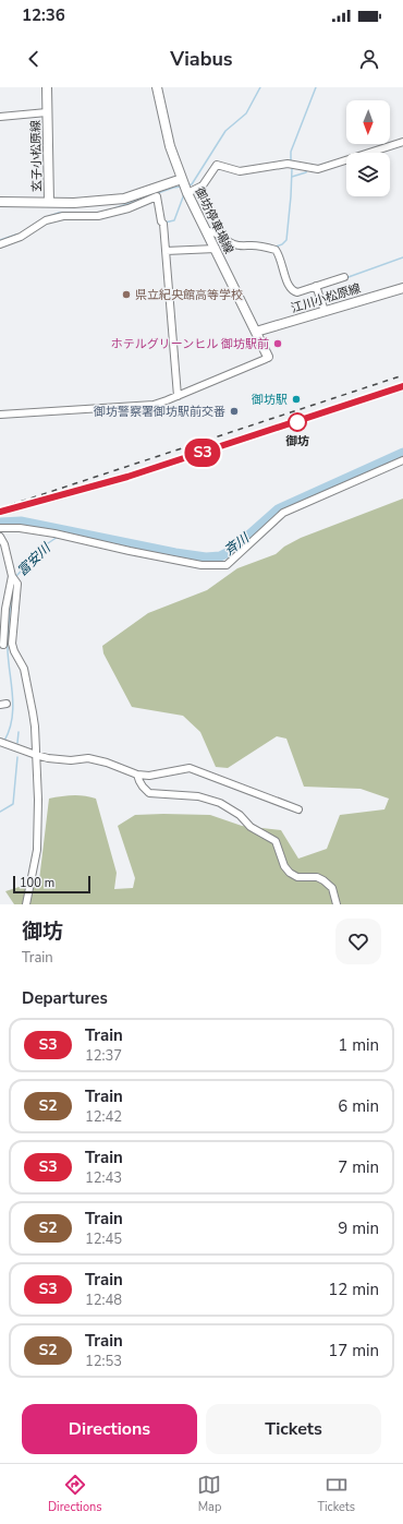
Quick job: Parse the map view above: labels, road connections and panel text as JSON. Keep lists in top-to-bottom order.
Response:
{
  "streets": {
    "main road": ["玄子小松原線", "御坊停車場線", "江川小松原線"]
  },
  "crossings": [
    ["御坊停車場線", "江川小松原線"]
  ],
  "water": ["斉川", "富安川"],
  "places": [
    "県立紀央館高等学校",
    "ホテルグリーンヒル 御坊駅前",
    "御坊駅",
    "御坊警察署御坊駅前交番",
    "御坊"
  ],
  "scale_bar": "100 m",
  "north": "bottom",
  "page": {
    "status": "12:36",
    "header": "Viabus",
    "on_map": "S3",
    "scale": "100 m",
    "heading": [
      ["御坊", "Train"],
      "Departures"
    ],
    "list": [
      {
        "mark": "S3",
        "name": "Train",
        "note": "12:37",
        "value": "1 min"
      },
      {
        "mark": "S2",
        "name": "Train",
        "note": "12:42",
        "value": "6 min"
      },
      {
        "mark": "S3",
        "name": "Train",
        "note": "12:43",
        "value": "7 min"
      },
      {
        "mark": "S2",
        "name": "Train",
        "note": "12:45",
        "value": "9 min"
      },
      {
        "mark": "S3",
        "name": "Train",
        "note": "12:48",
        "value": "12 min"
      },
      {
        "mark": "S2",
        "name": "Train",
        "note": "12:53",
        "value": "17 min"
      }
    ],
    "buttons": ["Directions", "Tickets"],
    "tabs": ["Directions", "Map", "Tickets"]
  }
}
